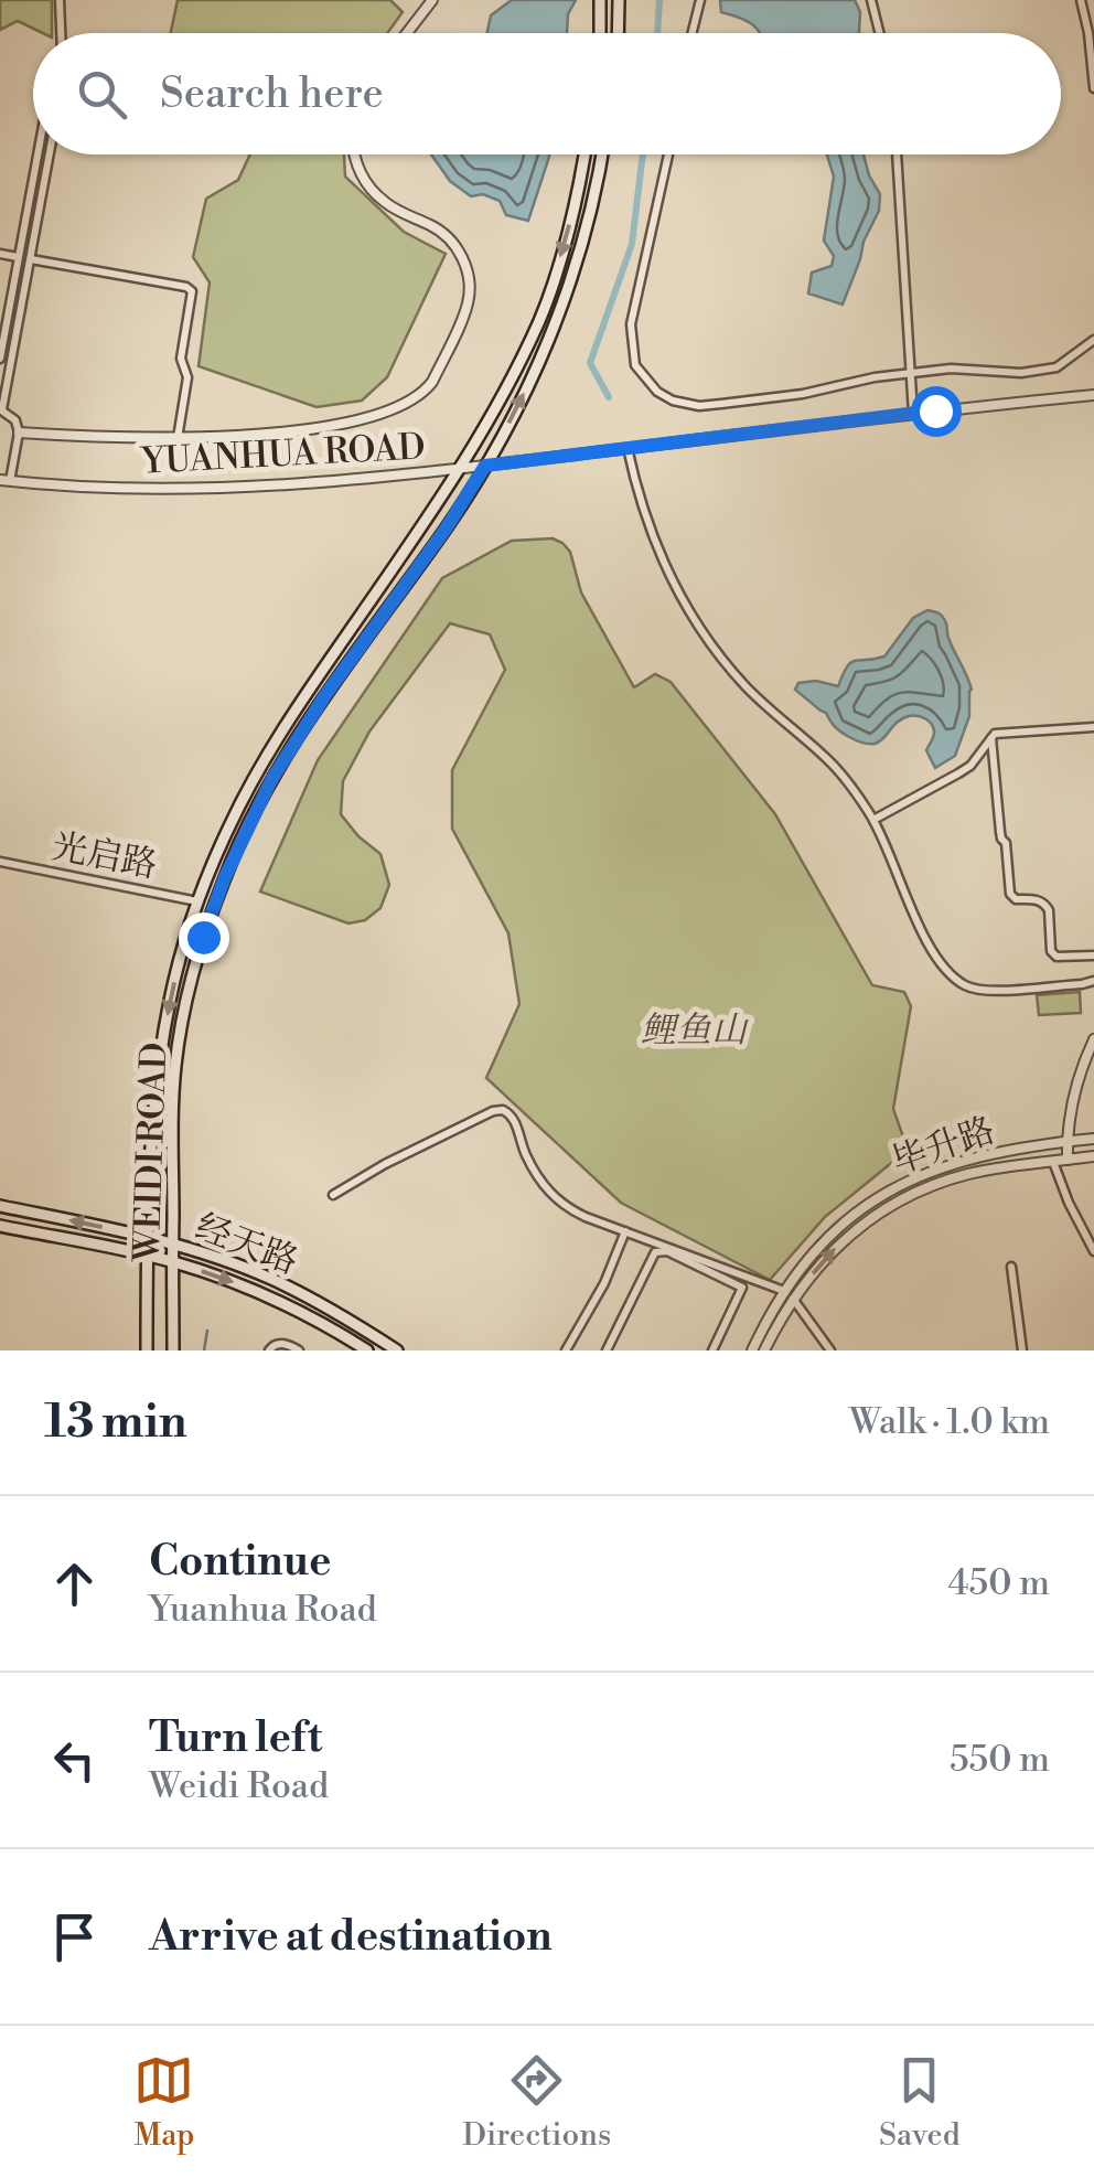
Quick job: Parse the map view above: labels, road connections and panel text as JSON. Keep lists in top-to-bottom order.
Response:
{
  "streets": {
    "main road": ["WEIDI ROAD", "经天路"],
    "street": ["YUANHUA ROAD", "光启路", "毕升路"]
  },
  "crossings": [
    ["YUANHUA ROAD", "WEIDI ROAD"],
    ["光启路", "WEIDI ROAD"],
    ["WEIDI ROAD", "经天路"]
  ],
  "parks": ["鲤鱼山"],
  "page": {
    "search": "Search here",
    "heading": ["13 min", "Walk · 1.0 km"],
    "list": [
      ["Continue", "Yuanhua Road", "450 m"],
      ["Turn left", "Weidi Road", "550 m"],
      "Arrive at destination"
    ],
    "nav": ["Map", "Directions", "Saved"]
  }
}
